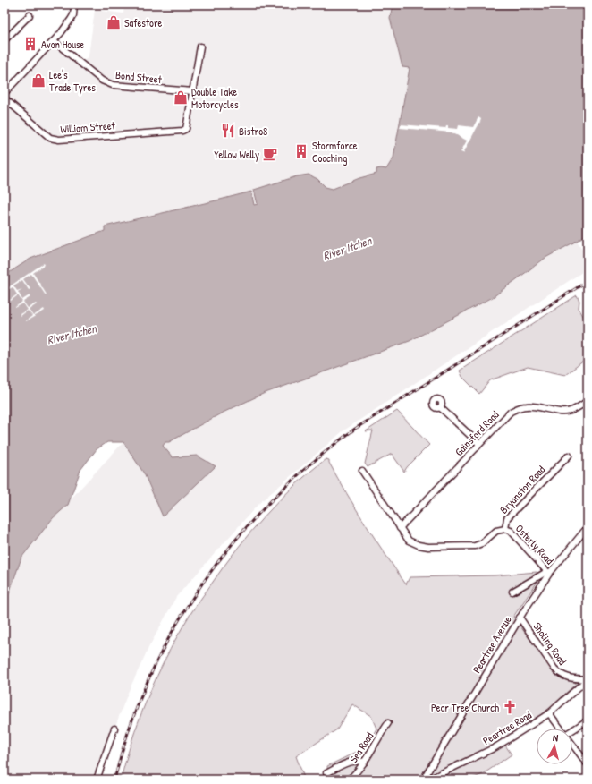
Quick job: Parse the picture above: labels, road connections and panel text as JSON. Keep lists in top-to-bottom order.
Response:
{
  "streets": {
    "street": [
      "Bond Street",
      "William Street",
      "Gainsford Road",
      "Bryanston Road",
      "Osterly Road",
      "Sholing Road",
      "Peartree Avenue",
      "Peartree Road",
      "Sea Road"
    ]
  },
  "crossings": [
    ["Bond Street", "William Street"],
    ["Gainsford Road", "Bryanston Road"],
    ["Bryanston Road", "Osterly Road"],
    ["Osterly Road", "Peartree Avenue"],
    ["Sholing Road", "Peartree Avenue"],
    ["Sholing Road", "Peartree Road"]
  ],
  "water": ["River Itchen"],
  "places": {
    "shop": ["Safestore", "Lee's Trade Tyres", "Double Take Motorcycles"],
    "building": ["Avon House", "Stormforce Coaching"],
    "restaurant": ["Bistro8"],
    "cafe": ["Yellow Welly"],
    "church": ["Pear Tree Church"]
  },
  "north": "top"
}
